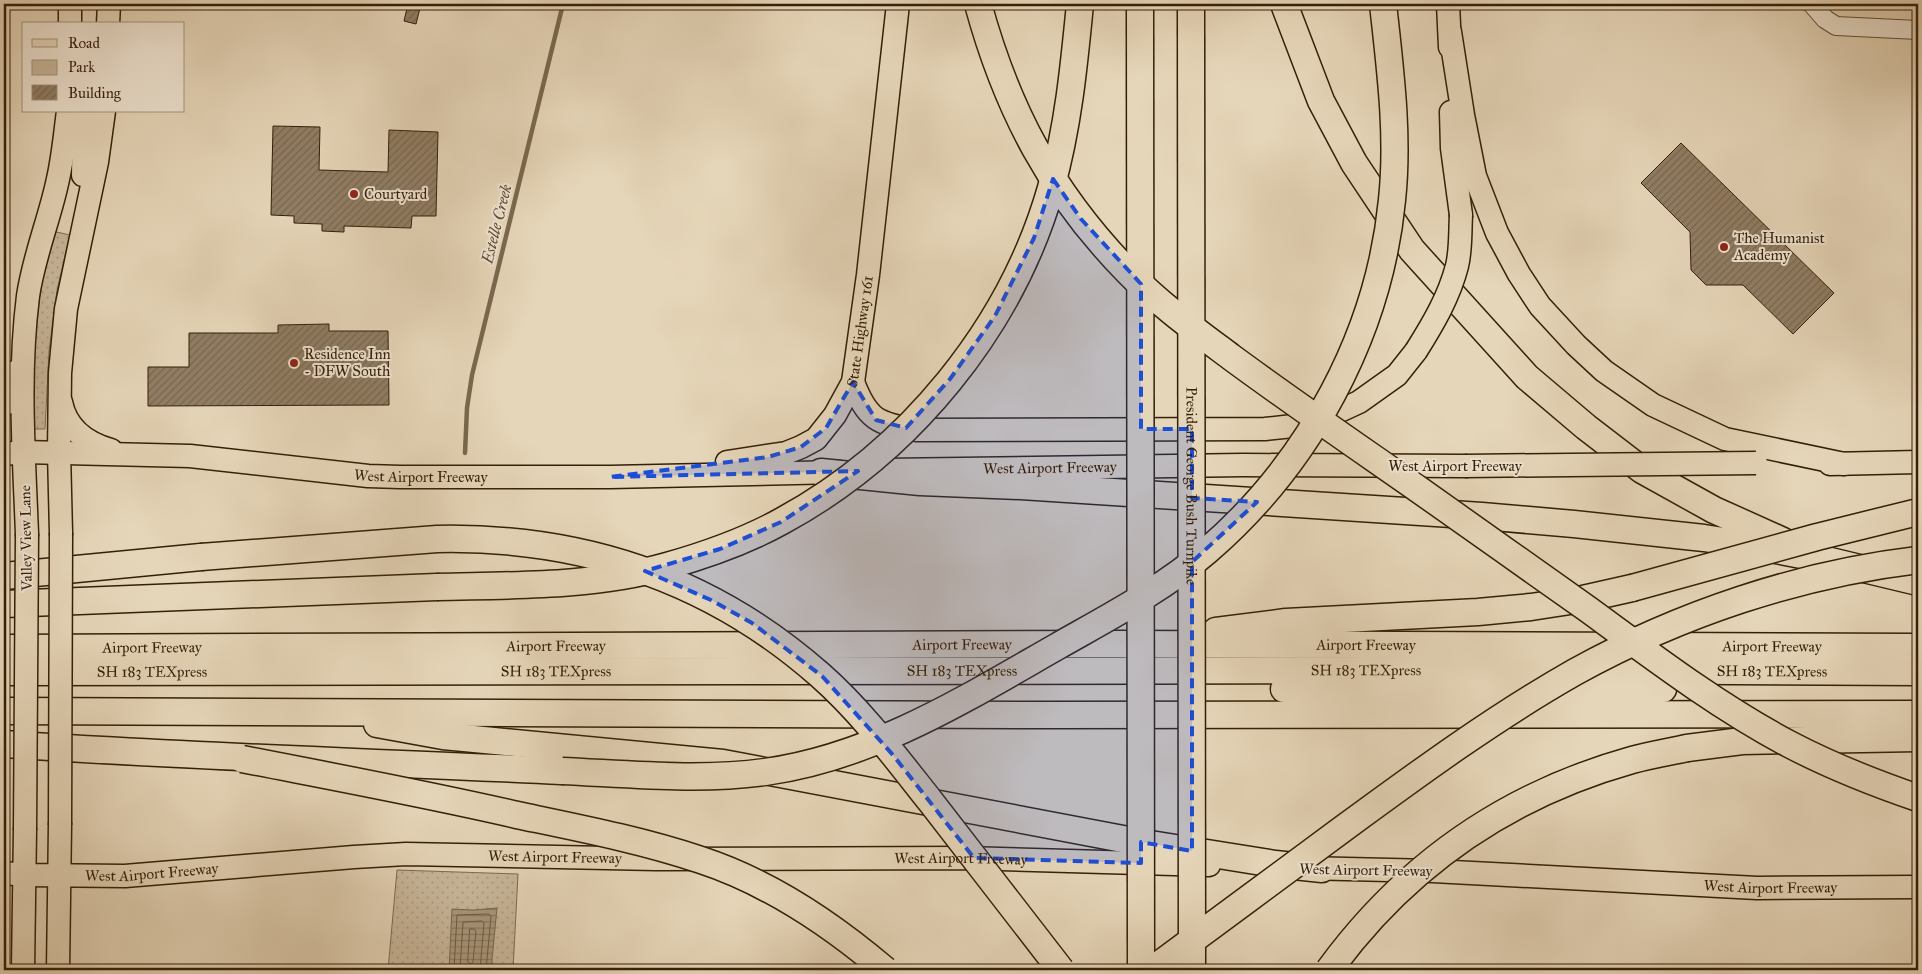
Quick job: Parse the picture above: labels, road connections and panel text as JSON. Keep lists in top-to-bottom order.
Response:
{
  "streets": {
    "highway": ["President George Bush Turnpike", "Airport Freeway", "SH 183 TEXpress"],
    "main road": ["State Highway 161", "West Airport Freeway", "Valley View Lane"]
  },
  "crossings": [
    ["State Highway 161", "West Airport Freeway"],
    ["West Airport Freeway", "Valley View Lane"]
  ],
  "water": ["Estelle Creek"],
  "places": ["Courtyard", "The Humanist Academy", "Residence Inn - DFW South"],
  "legend": ["Road", "Park", "Building"]
}
